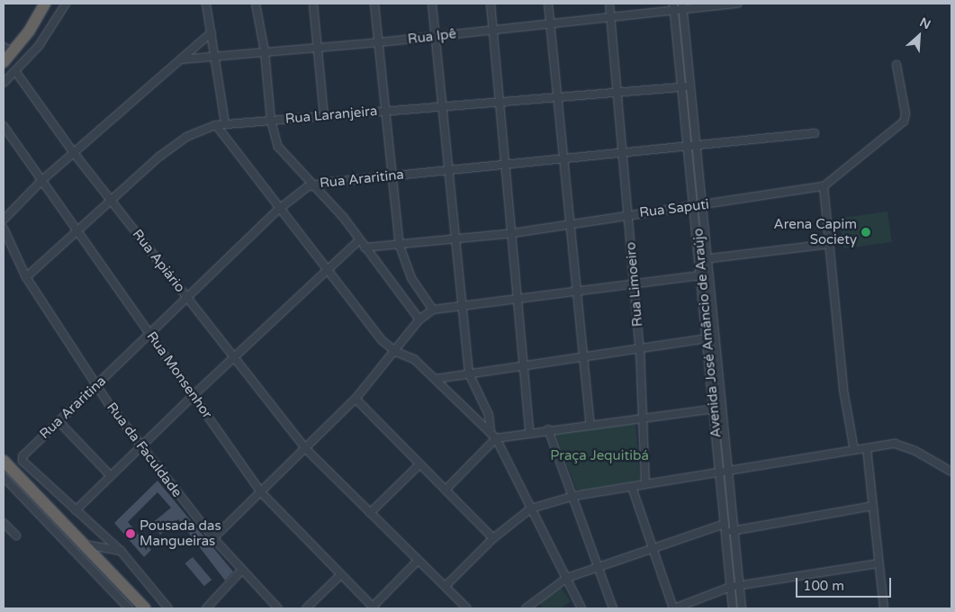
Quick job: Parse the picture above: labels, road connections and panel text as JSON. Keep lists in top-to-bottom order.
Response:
{
  "streets": {
    "street": [
      "Rua Ipê",
      "Rua Laranjeira",
      "Rua Araritina",
      "Rua Saputi",
      "Rua Apiário",
      "Rua Limoeiro",
      "Avenida José Amâncio de Araújo",
      "Rua Monsenhor",
      "Rua da Faculdade"
    ]
  },
  "crossings": [
    ["Rua Ipê", "Rua Limoeiro"],
    ["Rua Laranjeira", "Rua Apiário"],
    ["Rua Laranjeira", "Rua Limoeiro"],
    ["Rua Laranjeira", "Rua Monsenhor"],
    ["Rua Laranjeira", "Rua da Faculdade"],
    ["Rua Araritina", "Rua Apiário"],
    ["Rua Araritina", "Rua Limoeiro"],
    ["Rua Araritina", "Rua Monsenhor"],
    ["Rua Araritina", "Rua da Faculdade"],
    ["Rua Saputi", "Rua Limoeiro"],
    ["Rua Saputi", "Avenida José Amâncio de Araújo"]
  ],
  "parks": ["Praça Jequitibá"],
  "places": ["Arena Capim Society", "Pousada das Mangueiras"],
  "scale_bar": "100 m",
  "north": "top right"
}
